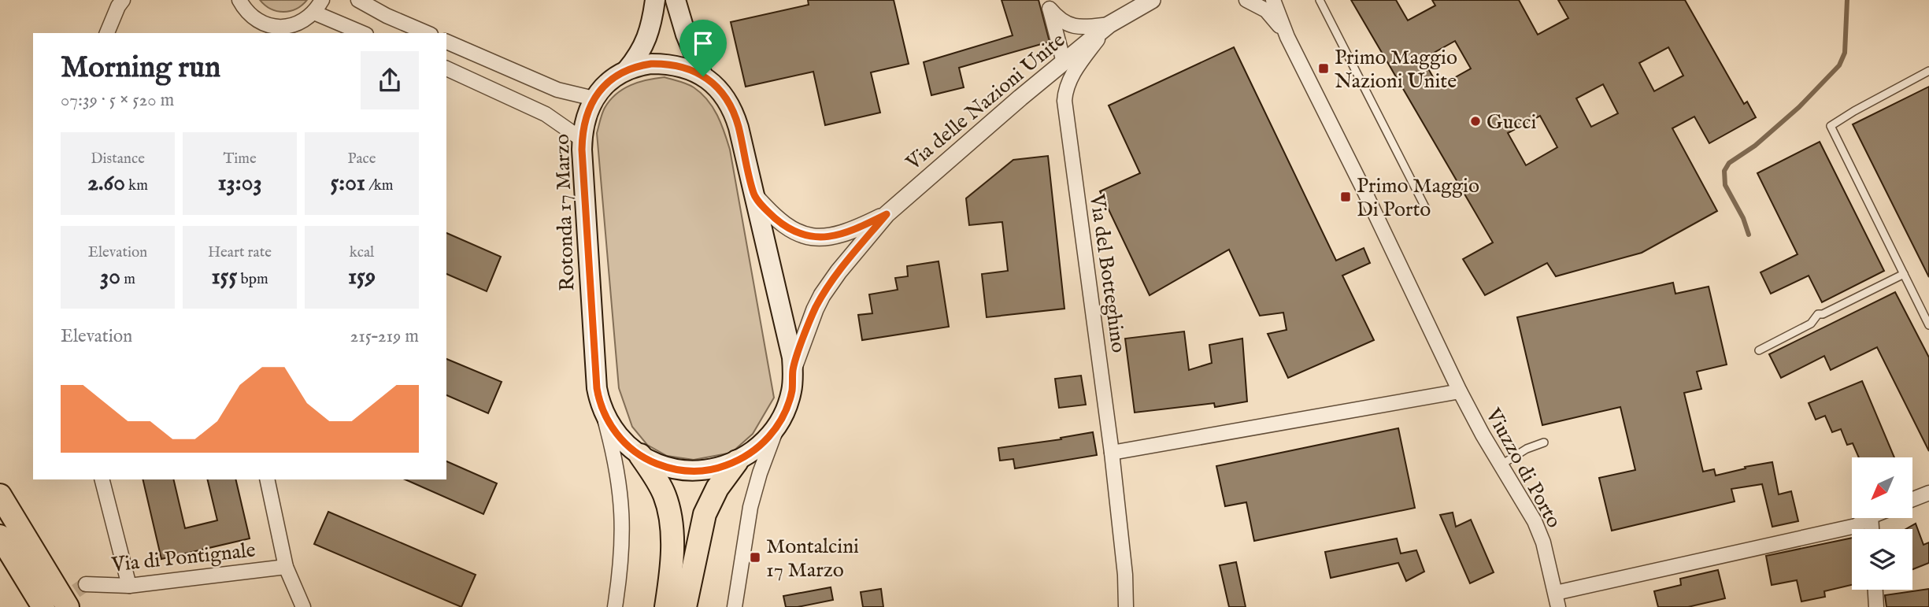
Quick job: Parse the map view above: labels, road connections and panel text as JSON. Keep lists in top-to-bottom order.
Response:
{
  "streets": {
    "main road": ["Rotonda 17 Marzo"],
    "street": [
      "Via delle Nazioni Unite",
      "Via del Botteghino",
      "Viuzzo di Porto",
      "Via di Pontignale"
    ]
  },
  "crossings": [
    ["Via delle Nazioni Unite", "Rotonda 17 Marzo"],
    ["Via delle Nazioni Unite", "Via del Botteghino"]
  ],
  "places": {
    "transit": ["Primo Maggio Nazioni Unite", "Primo Maggio Di Porto", "Montalcini 17 Marzo"],
    "other": ["Gucci"]
  },
  "north": "bottom left",
  "page": {
    "heading": ["Morning run", "07:39 · 5 × 520 m"],
    "stats": [
      ["Distance", "2.60 km"],
      ["Time", "13:03"],
      ["Pace", "5:01 /km"],
      ["Elevation", "30 m"],
      ["Heart rate", "155 bpm"],
      ["kcal", "159"]
    ],
    "chart": ["Elevation", "215–219 m"]
  }
}
